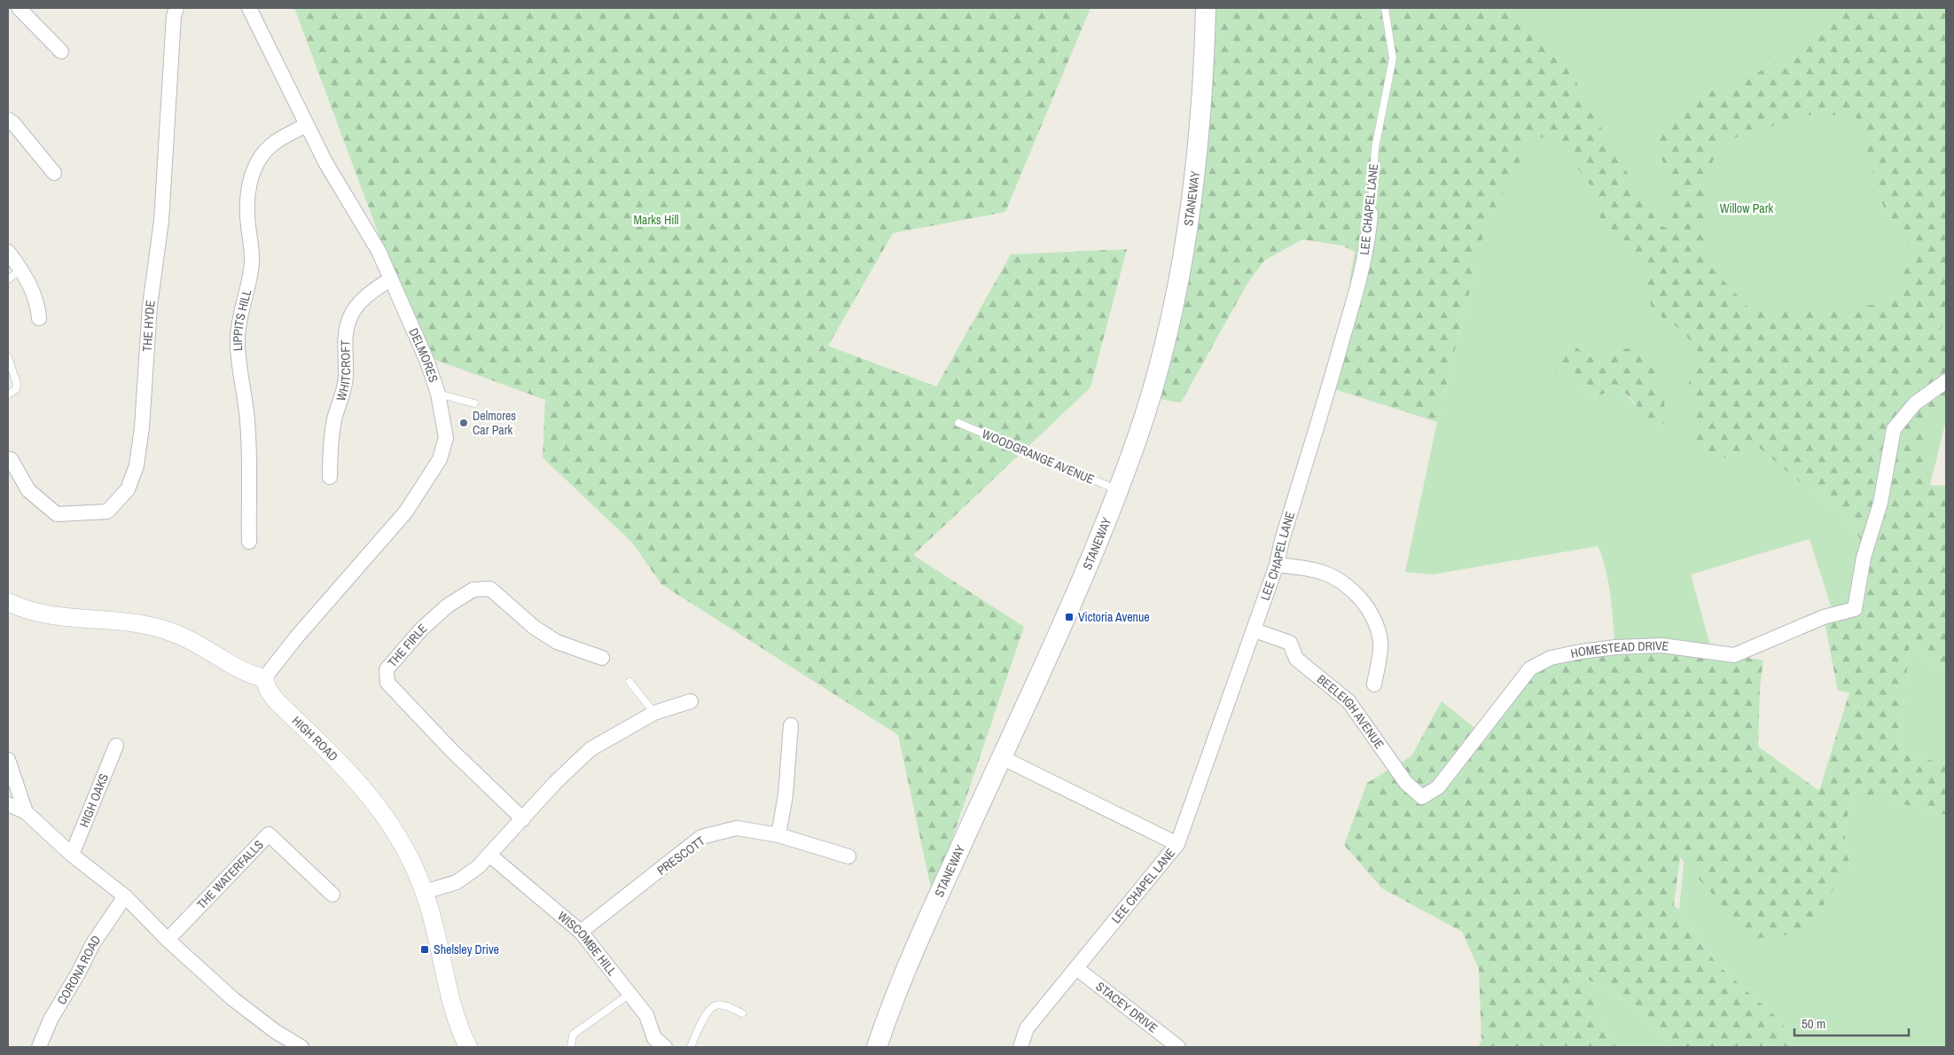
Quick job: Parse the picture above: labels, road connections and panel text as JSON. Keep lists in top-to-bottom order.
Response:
{
  "streets": {
    "main road": ["STANEWAY"],
    "street": [
      "LEE CHAPEL LANE",
      "LIPPITS HILL",
      "THE HYDE",
      "DELMORES",
      "WHITCROFT",
      "THE FIRLE",
      "HOMESTEAD DRIVE",
      "BEELEIGH AVENUE",
      "HIGH ROAD",
      "HIGH OAKS",
      "PRESCOTT",
      "THE WATERFALLS",
      "WISCOMBE HILL",
      "CORONA ROAD",
      "STACEY DRIVE"
    ],
    "lane": ["WOODGRANGE AVENUE"]
  },
  "crossings": [
    ["STANEWAY", "WOODGRANGE AVENUE"],
    ["LEE CHAPEL LANE", "BEELEIGH AVENUE"],
    ["LEE CHAPEL LANE", "STACEY DRIVE"],
    ["LIPPITS HILL", "DELMORES"],
    ["DELMORES", "WHITCROFT"],
    ["DELMORES", "HIGH ROAD"],
    ["HOMESTEAD DRIVE", "BEELEIGH AVENUE"],
    ["PRESCOTT", "WISCOMBE HILL"]
  ],
  "parks": ["Willow Park", "Marks Hill"],
  "places": {
    "other": ["Delmores Car Park"],
    "transit": ["Victoria Avenue", "Shelsley Drive"]
  },
  "scale_bar": "50 m"
}
